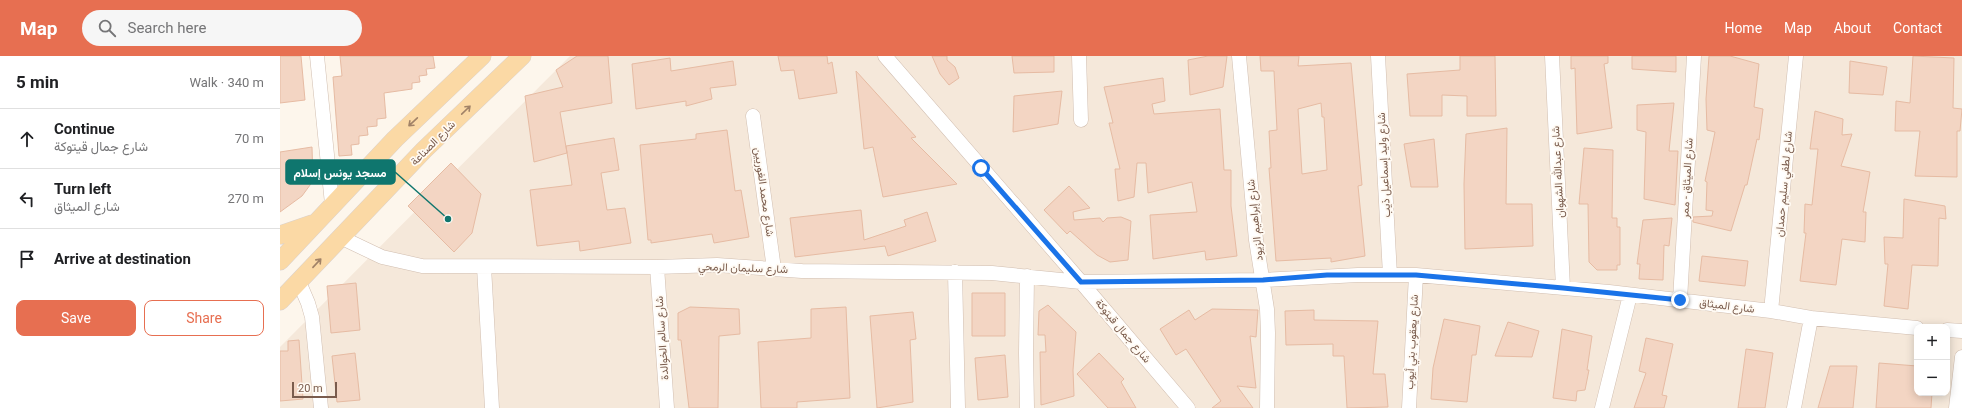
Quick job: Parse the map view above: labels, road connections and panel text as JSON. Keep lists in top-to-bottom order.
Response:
{
  "streets": {
    "main road": ["شارع الصناعة"],
    "street": [
      "شارع وليد إسماعيل ذيب",
      "شارع عبدالله الشهوان",
      "شارع الميثاق - ممر",
      "شارع لطفي سليم حمدان",
      "شارع محمد الغوريين",
      "شارع إبراهيم الزيود",
      "شارع سليمان الرمحي",
      "شارع الميثاق",
      "شارع جمال قيتوكة",
      "شارع سالم الخوالدة",
      "شارع يعقوب بني أيوب"
    ]
  },
  "crossings": [
    ["شارع الصناعة", "شارع سليمان الرمحي"],
    ["شارع وليد إسماعيل ذيب", "شارع الميثاق"],
    ["شارع عبدالله الشهوان", "شارع الميثاق"],
    ["شارع الميثاق - ممر", "شارع الميثاق"],
    ["شارع لطفي سليم حمدان", "شارع الميثاق"],
    ["شارع محمد الغوريين", "شارع سليمان الرمحي"],
    ["شارع إبراهيم الزيود", "شارع الميثاق"],
    ["شارع سليمان الرمحي", "شارع الميثاق"],
    ["شارع سليمان الرمحي", "شارع جمال قيتوكة"],
    ["شارع سليمان الرمحي", "شارع سالم الخوالدة"],
    ["شارع الميثاق", "شارع جمال قيتوكة"],
    ["شارع الميثاق", "شارع يعقوب بني أيوب"]
  ],
  "places": ["مسجد يونس إسلام"],
  "scale_bar": "20 m",
  "page": {
    "header": "Map",
    "search": "Search here",
    "nav": [
      "Home",
      "Map",
      "About",
      "Contact"
    ],
    "heading": ["5 min", "Walk · 340 m"],
    "list": [
      ["Continue", "شارع جمال قيتوكة", "70 m"],
      ["Turn left", "شارع الميثاق", "270 m"],
      "Arrive at destination"
    ],
    "buttons": ["Save", "Share"],
    "map_buttons": ["+", "−"],
    "scale": "20 m"
  }
}
